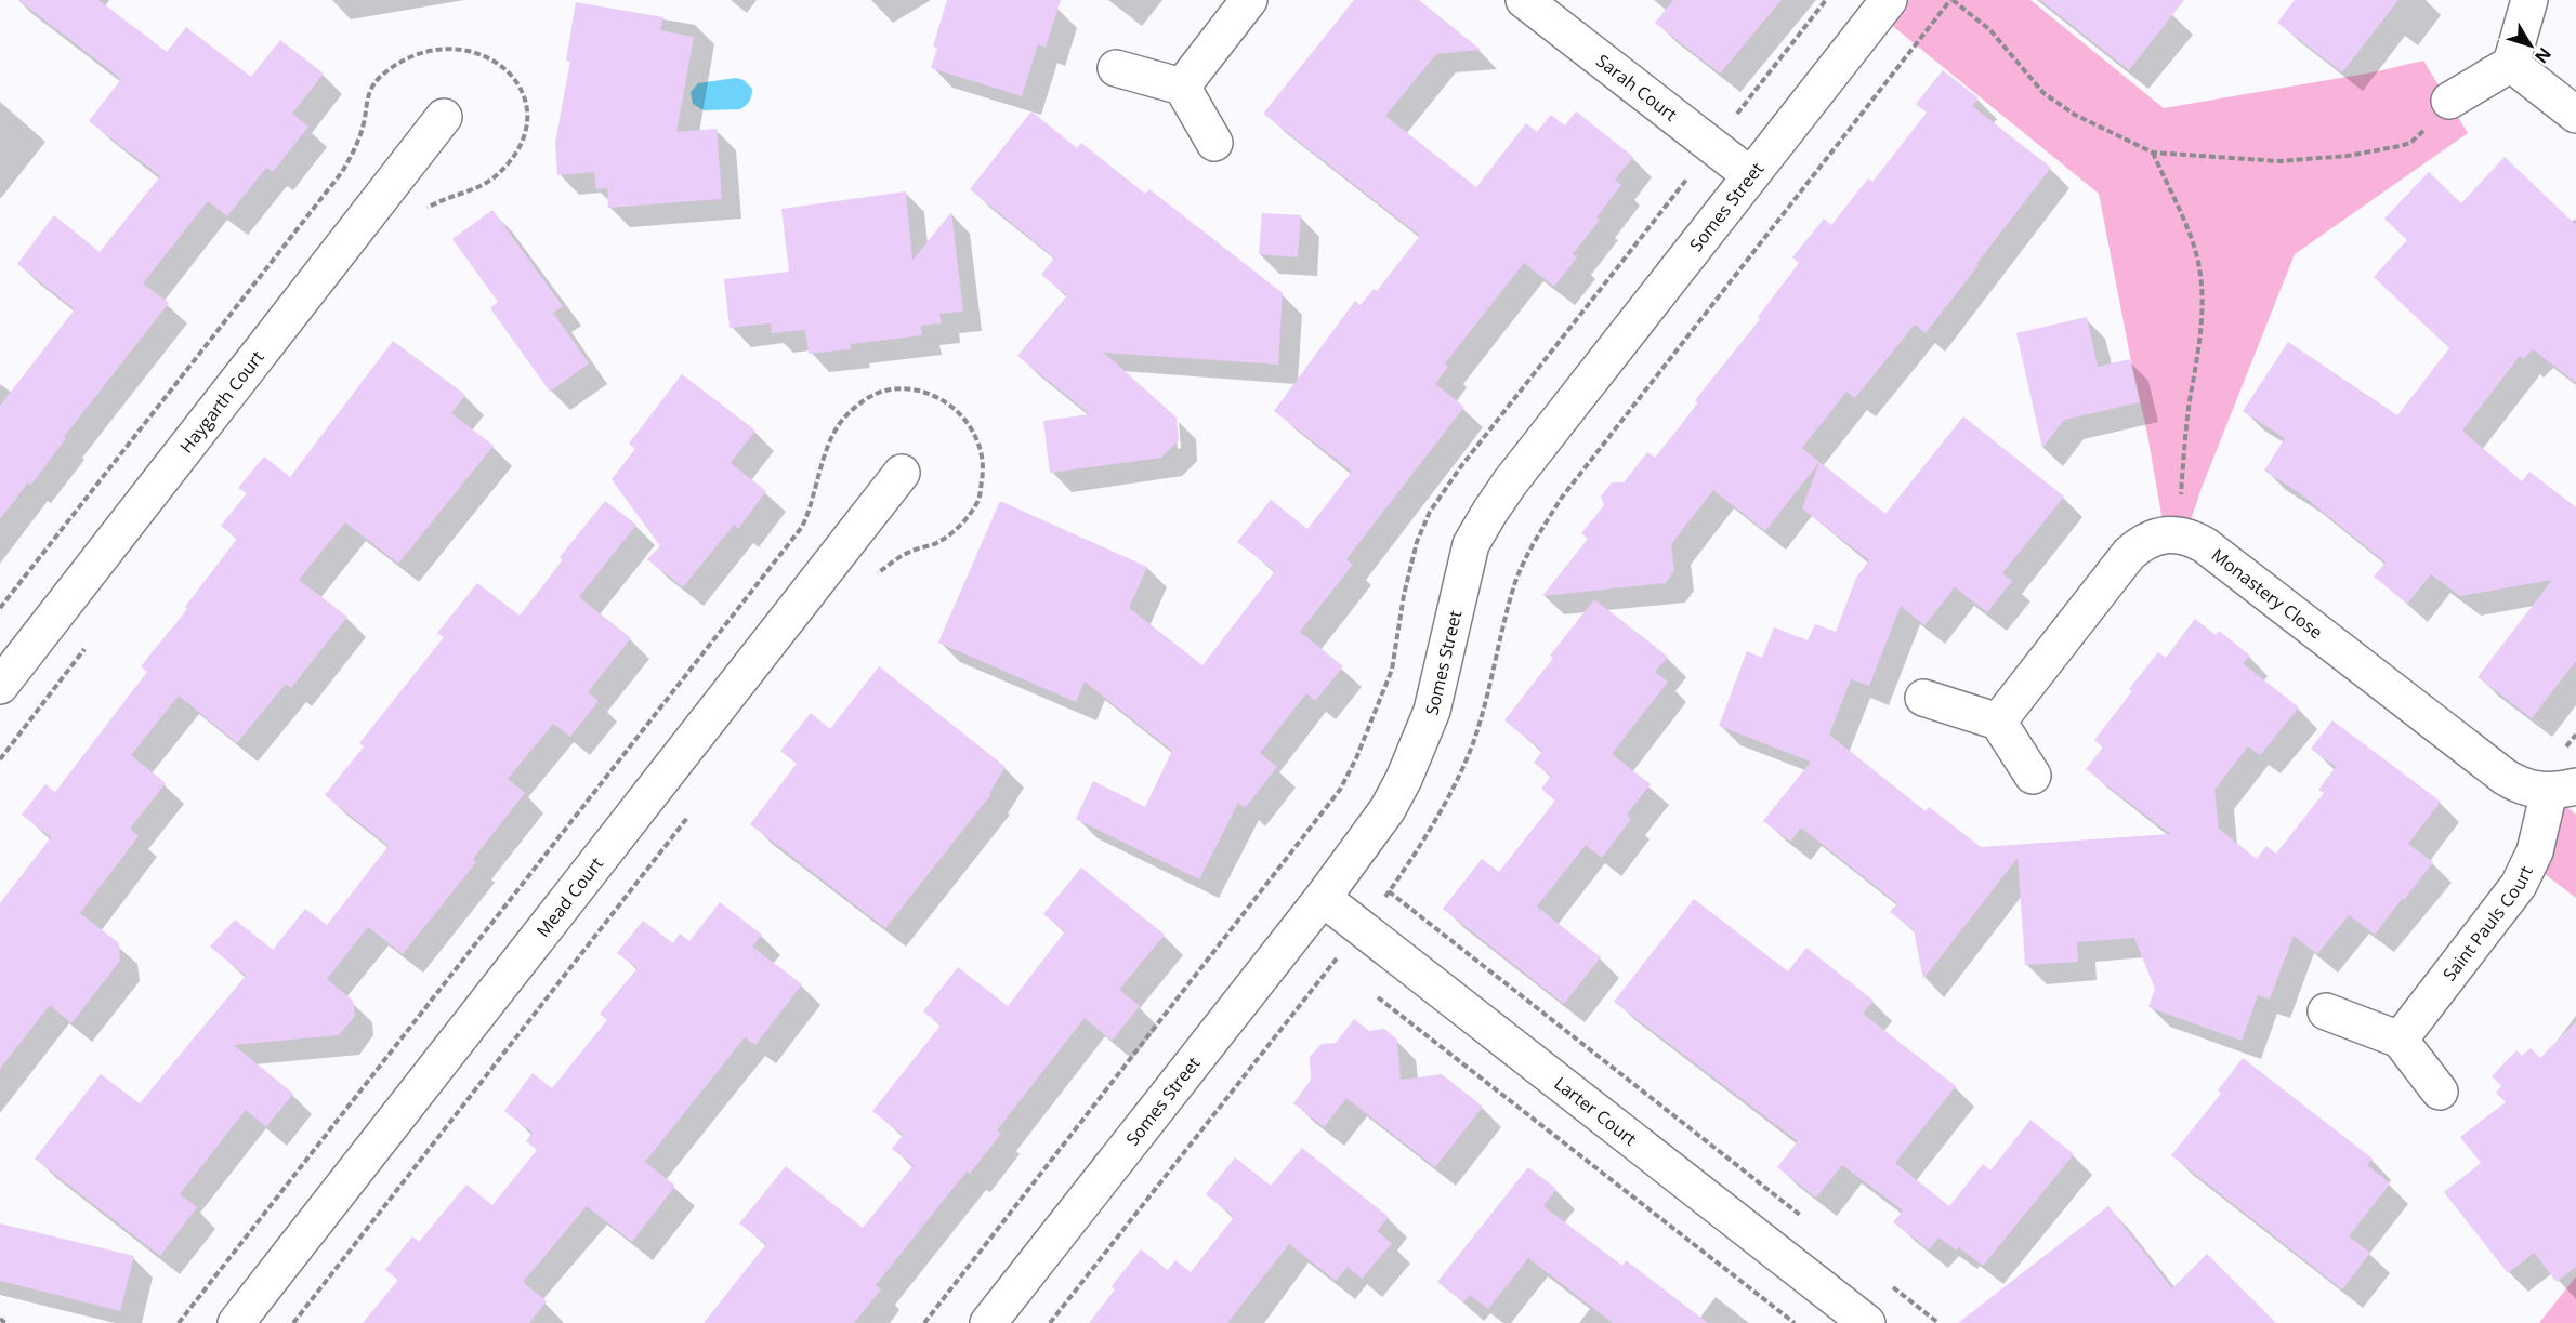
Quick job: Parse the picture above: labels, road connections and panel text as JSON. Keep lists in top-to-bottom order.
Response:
{
  "streets": {
    "street": [
      "Sarah Court",
      "Somes Street",
      "Haygarth Court",
      "Monastery Close",
      "Mead Court",
      "Saint Pauls Court",
      "Larter Court"
    ]
  },
  "crossings": [
    ["Sarah Court", "Somes Street"],
    ["Somes Street", "Larter Court"],
    ["Monastery Close", "Saint Pauls Court"]
  ],
  "north": "bottom right"
}
